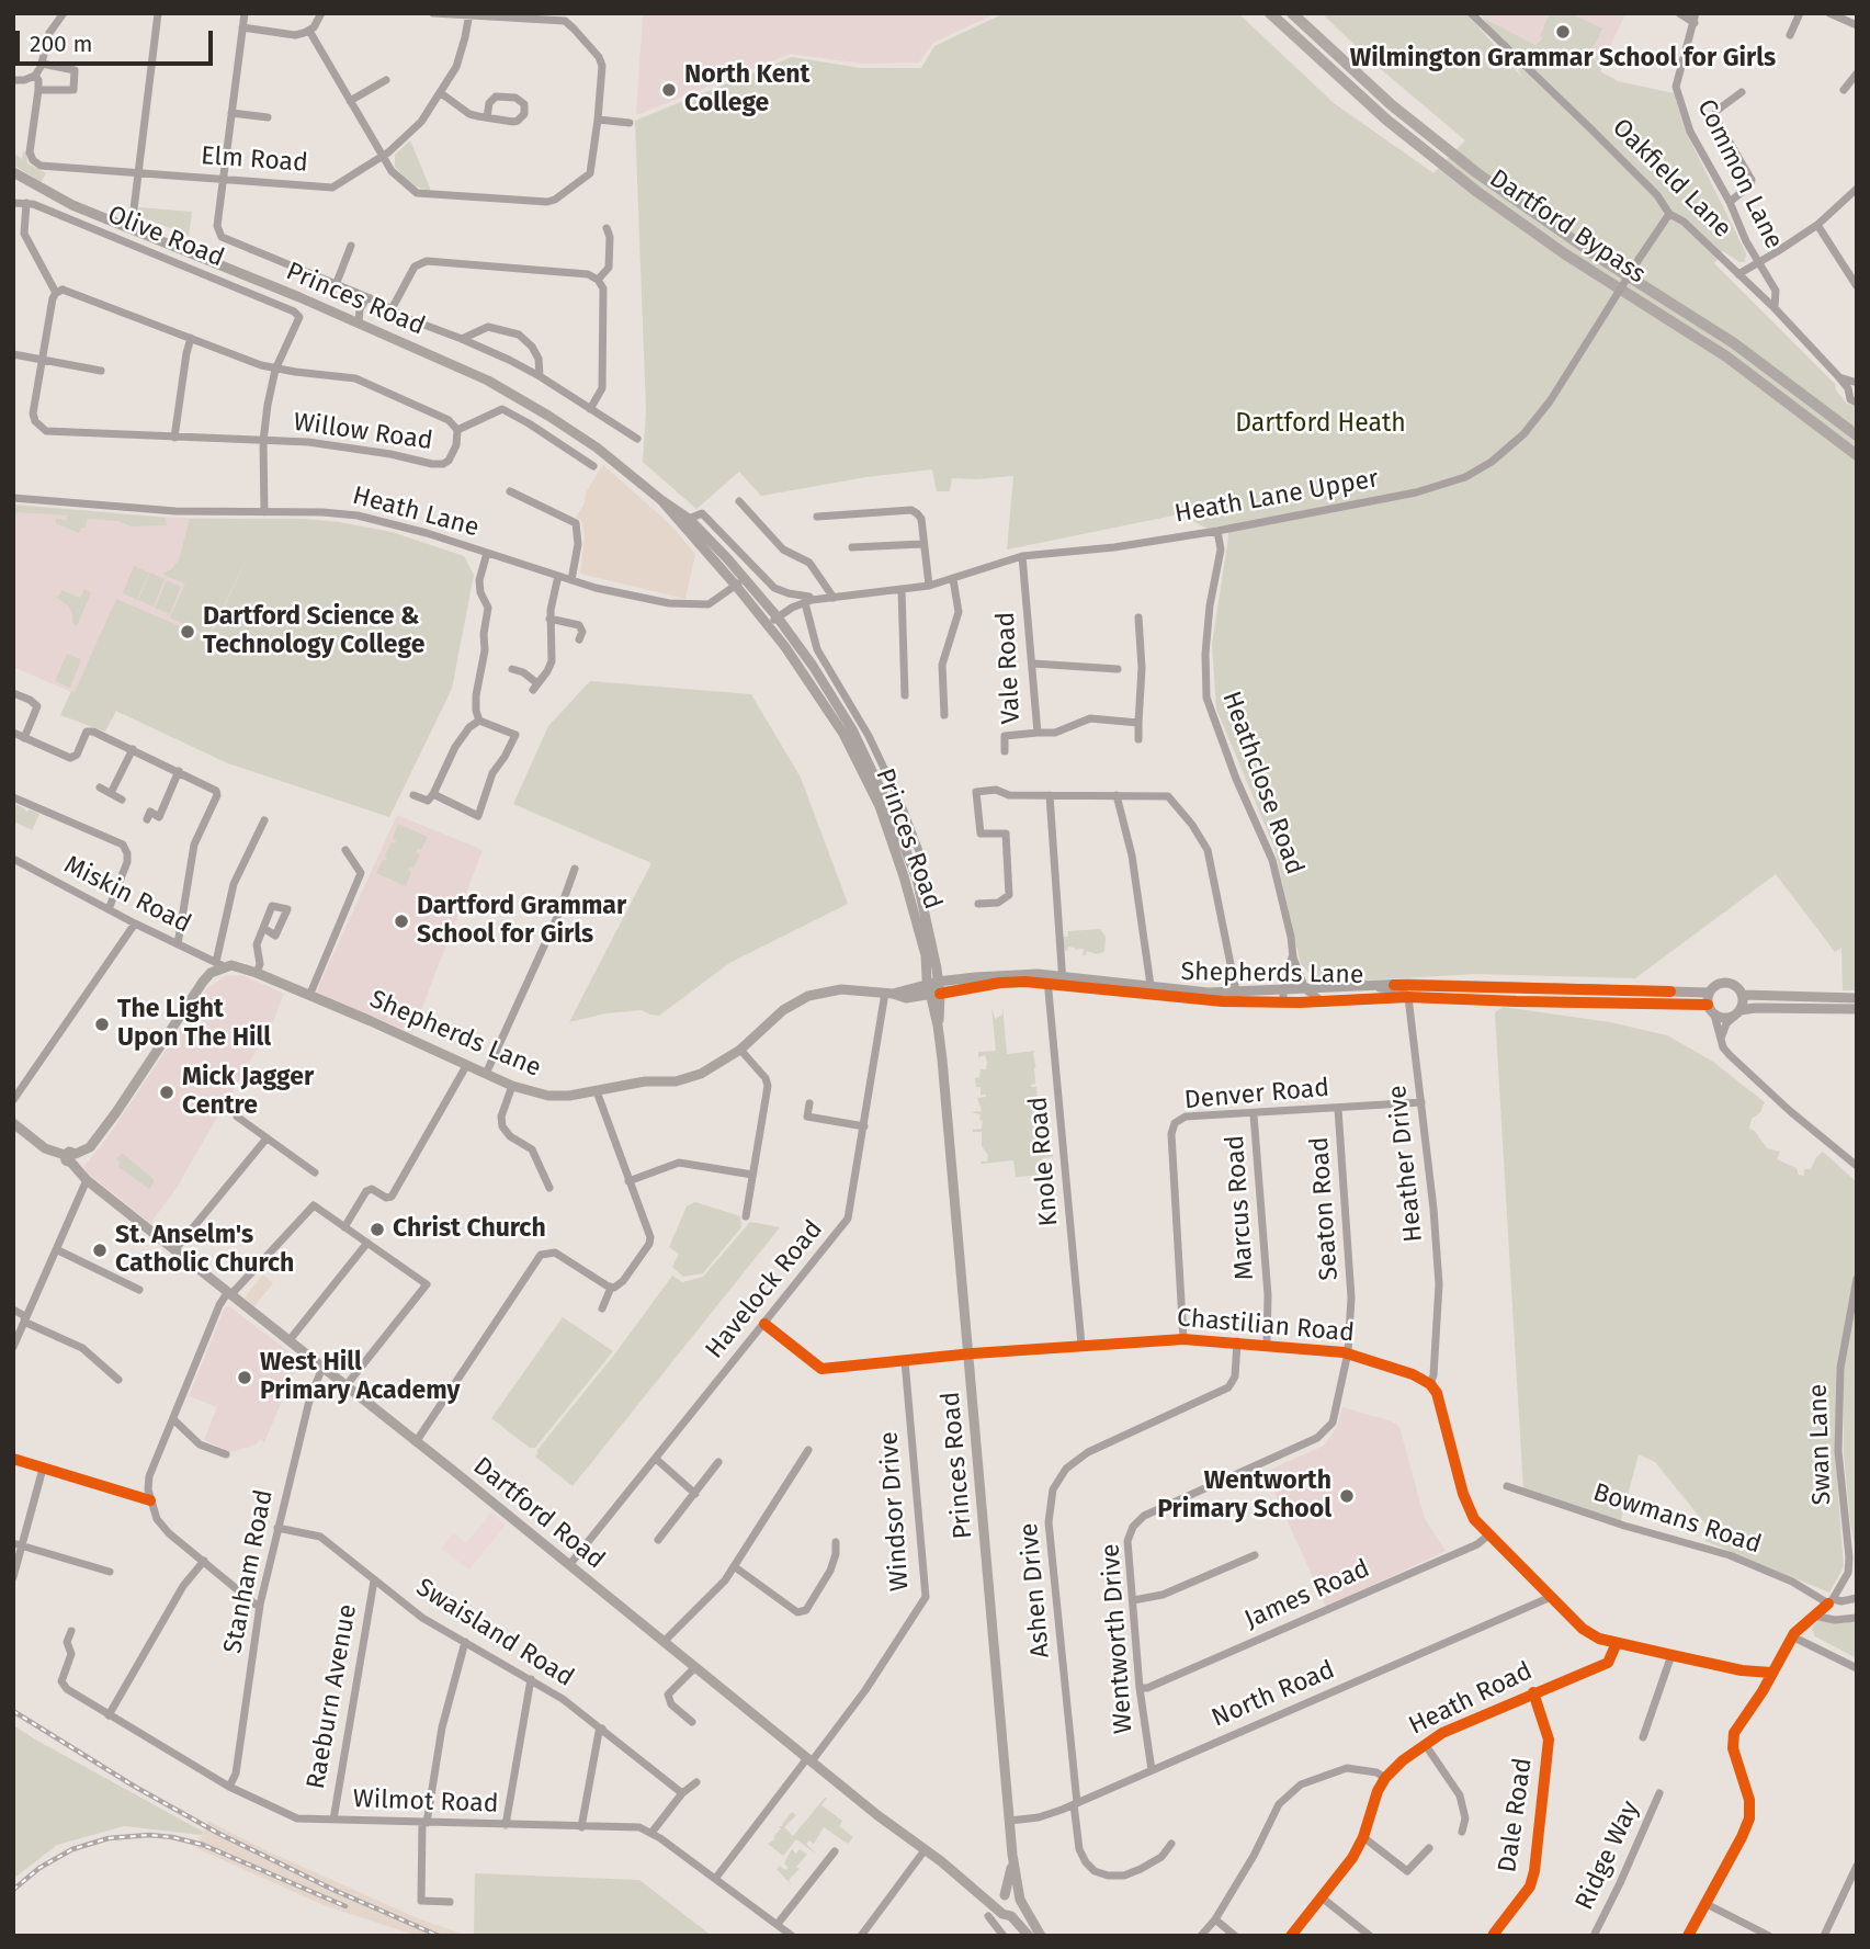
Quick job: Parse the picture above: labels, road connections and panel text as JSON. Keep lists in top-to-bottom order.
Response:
{
  "streets": {
    "highway": ["Dartford Bypass"],
    "main road": ["Princes Road", "Shepherds Lane", "Dartford Road"],
    "street": [
      "Elm Road",
      "Common Lane",
      "Oakfield Lane",
      "Olive Road",
      "Willow Road",
      "Heath Lane Upper",
      "Heath Lane",
      "Vale Road",
      "Heathclose Road",
      "Miskin Road",
      "Denver Road",
      "Knole Road",
      "Heather Drive",
      "Marcus Road",
      "Seaton Road",
      "Havelock Road",
      "Chastilian Road",
      "Swan Lane",
      "Windsor Drive",
      "Bowmans Road",
      "Stanham Road",
      "Ashen Drive",
      "James Road",
      "Swaisland Road",
      "Wentworth Drive",
      "North Road",
      "Raeburn Avenue",
      "Heath Road",
      "Wilmot Road",
      "Dale Road",
      "Ridge Way"
    ]
  },
  "crossings": [
    ["Common Lane", "Oakfield Lane"],
    ["Oakfield Lane", "Heath Lane Upper"],
    ["Olive Road", "Willow Road"],
    ["Princes Road", "Heath Lane Upper"],
    ["Princes Road", "Heath Lane"],
    ["Princes Road", "Shepherds Lane"],
    ["Princes Road", "Chastilian Road"],
    ["Princes Road", "Dartford Road"],
    ["Princes Road", "North Road"],
    ["Heath Lane Upper", "Vale Road"],
    ["Heath Lane Upper", "Heathclose Road"],
    ["Heathclose Road", "Shepherds Lane"],
    ["Miskin Road", "Shepherds Lane"],
    ["Shepherds Lane", "Knole Road"],
    ["Shepherds Lane", "Heather Drive"],
    ["Shepherds Lane", "Havelock Road"],
    ["Denver Road", "Heather Drive"],
    ["Denver Road", "Marcus Road"],
    ["Denver Road", "Seaton Road"],
    ["Denver Road", "Chastilian Road"],
    ["Knole Road", "Chastilian Road"],
    ["Heather Drive", "Chastilian Road"],
    ["Marcus Road", "Chastilian Road"],
    ["Seaton Road", "Chastilian Road"],
    ["Seaton Road", "Wentworth Drive"],
    ["Havelock Road", "Chastilian Road"],
    ["Havelock Road", "Dartford Road"],
    ["Chastilian Road", "Windsor Drive"],
    ["Chastilian Road", "Ashen Drive"],
    ["Chastilian Road", "Wentworth Drive"],
    ["Swan Lane", "Bowmans Road"],
    ["Windsor Drive", "Dartford Road"],
    ["Windsor Drive", "Wilmot Road"],
    ["Dartford Road", "Stanham Road"],
    ["Stanham Road", "Swaisland Road"],
    ["Stanham Road", "Wilmot Road"],
    ["Ashen Drive", "North Road"],
    ["James Road", "Wentworth Drive"],
    ["Swaisland Road", "Raeburn Avenue"],
    ["Wentworth Drive", "North Road"],
    ["Raeburn Avenue", "Wilmot Road"],
    ["Heath Road", "Dale Road"]
  ],
  "parks": ["Dartford Heath"],
  "places": [
    "Wilmington Grammar School for Girls",
    "North Kent College",
    "Dartford Science & Technology College",
    "Dartford Grammar School for Girls",
    "The Light Upon The Hill",
    "Mick Jagger Centre",
    "Christ Church",
    "St. Anselm's Catholic Church",
    "West Hill Primary Academy",
    "Wentworth Primary School"
  ],
  "scale_bar": "200 m"
}
